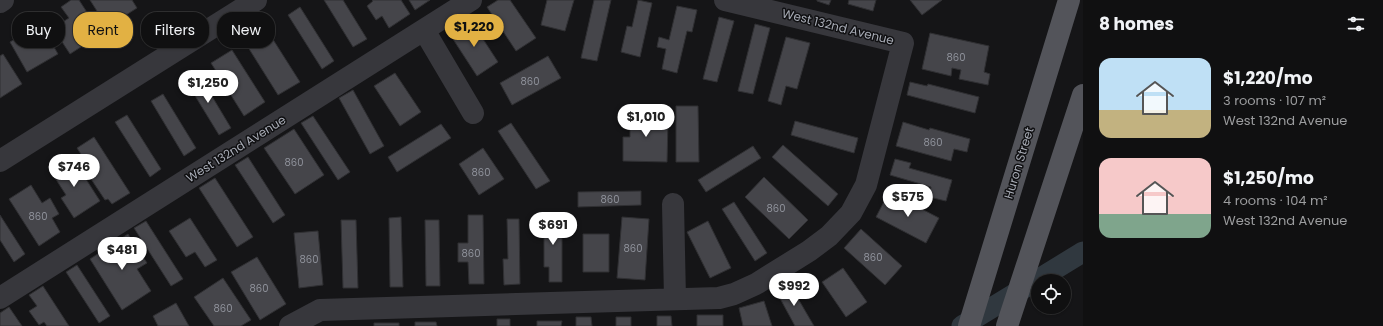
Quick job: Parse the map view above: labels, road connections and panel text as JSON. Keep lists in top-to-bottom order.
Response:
{
  "streets": {
    "main road": ["Huron Street"],
    "street": ["West 132nd Avenue"]
  },
  "house_numbers": [
    "860",
    "860",
    "860",
    "860",
    "860",
    "860",
    "860",
    "860",
    "860",
    "860",
    "860",
    "860",
    "860",
    "860"
  ],
  "page": {
    "heading": "8 homes",
    "chip": [
      "Buy",
      "Rent",
      "Filters",
      "New"
    ],
    "price": [
      "$1,220",
      "$1,250",
      "$1,010",
      "$746",
      "$575",
      "$691",
      "$481",
      "$992"
    ],
    "list": [
      {
        "name": "$1,220/mo",
        "note": "3 rooms · 107 m² · West 132nd Avenue"
      },
      {
        "name": "$1,250/mo",
        "note": "4 rooms · 104 m² · West 132nd Avenue"
      }
    ]
  }
}
